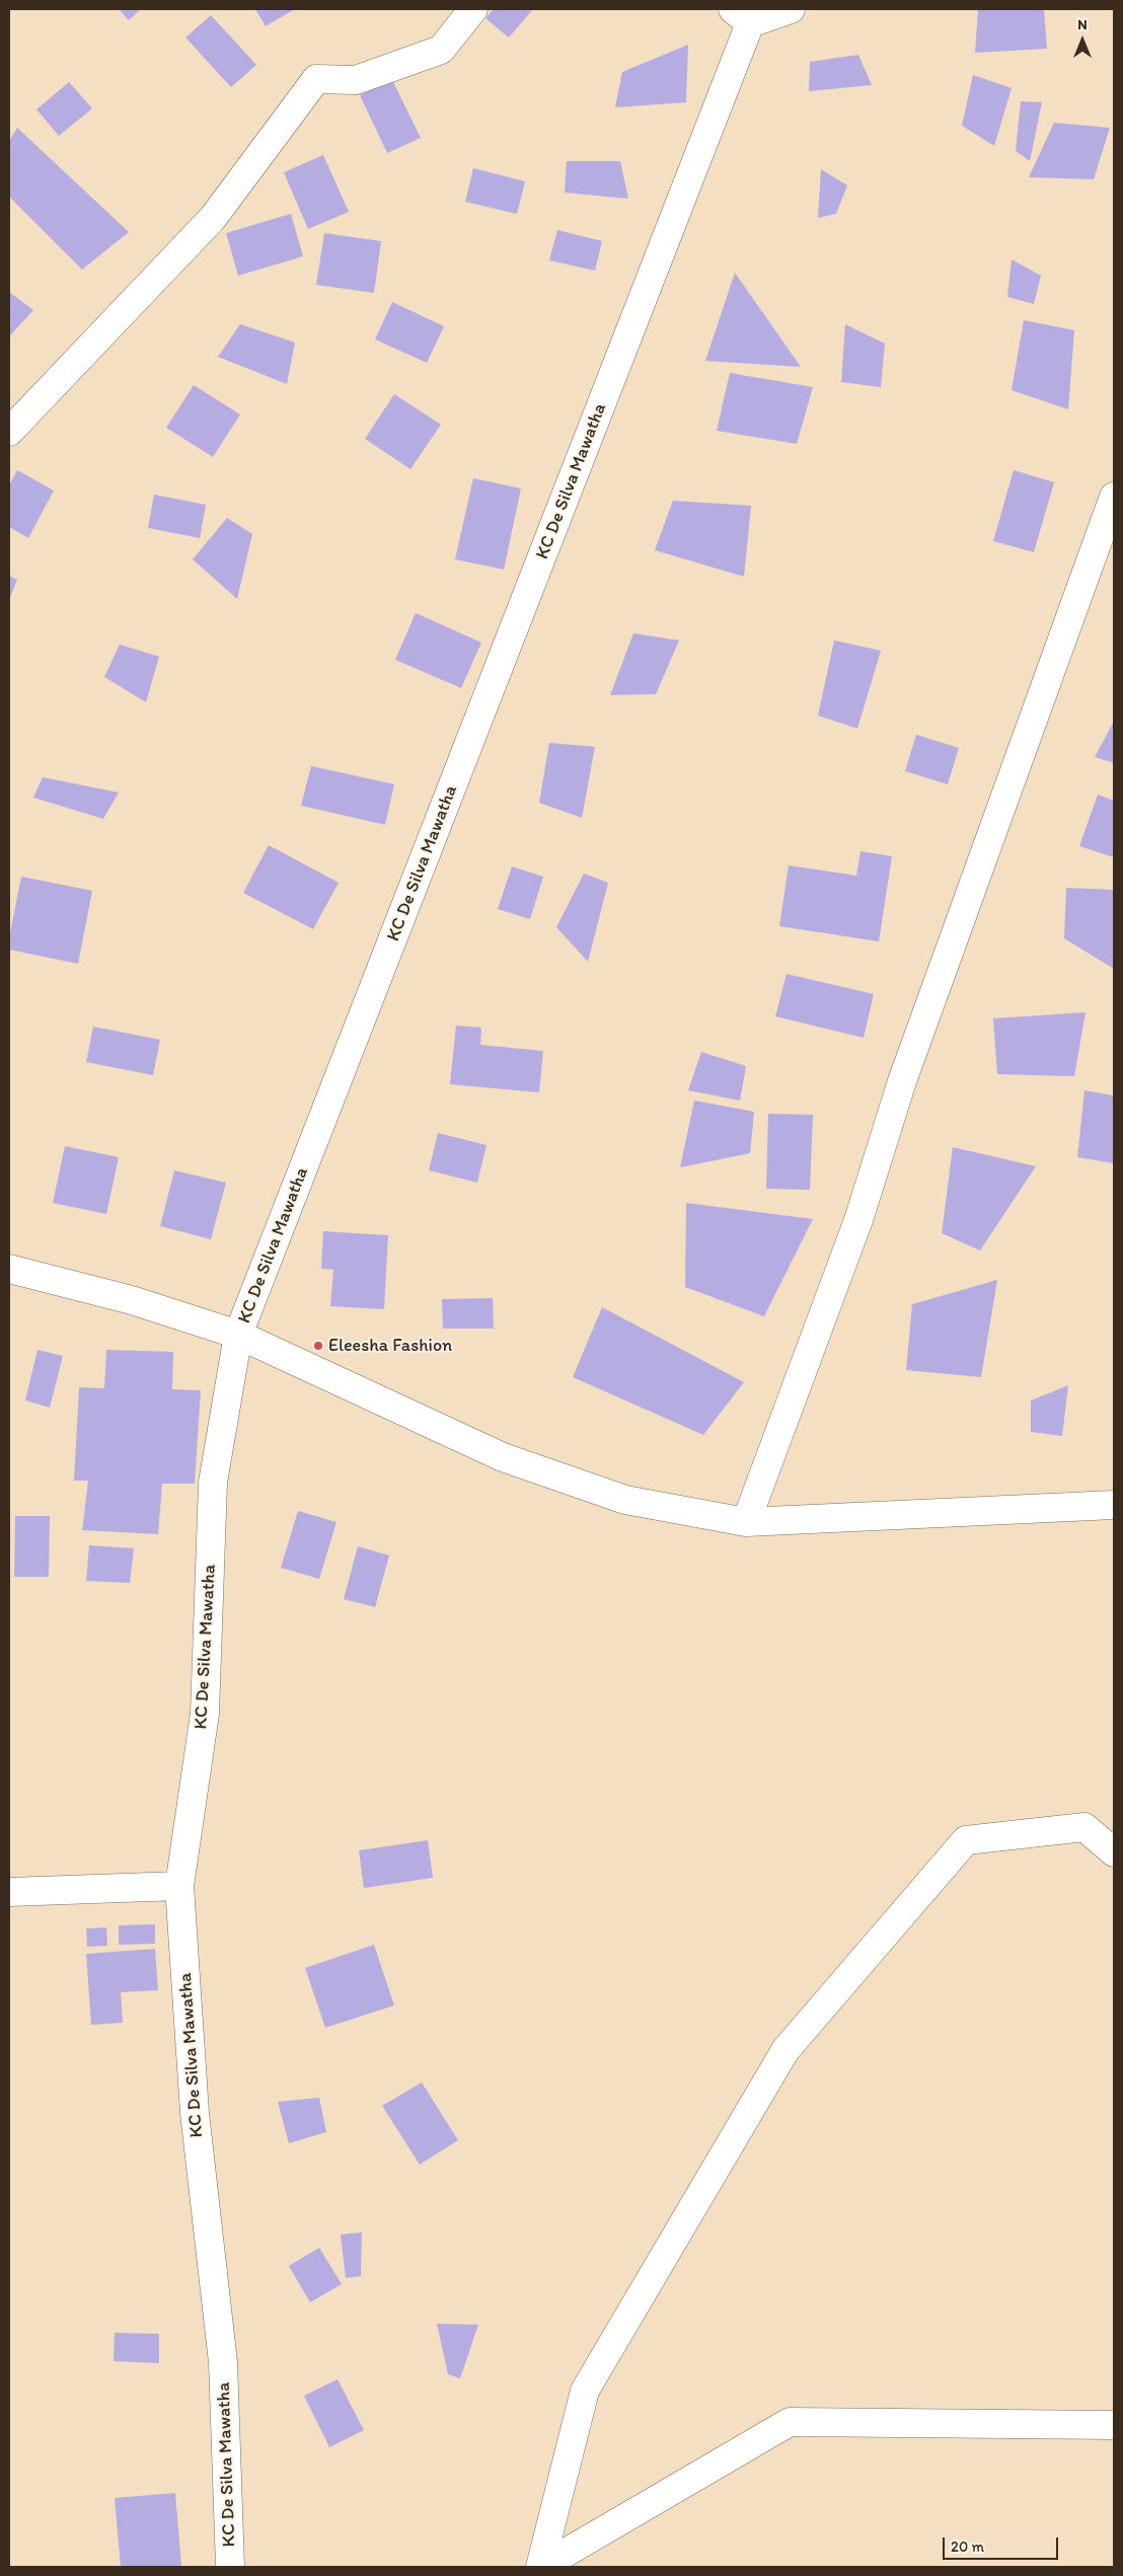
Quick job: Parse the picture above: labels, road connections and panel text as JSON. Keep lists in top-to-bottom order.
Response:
{
  "streets": {
    "street": ["KC De Silva Mawatha"]
  },
  "places": ["Eleesha Fashion"],
  "scale_bar": "20 m",
  "north": "top"
}
